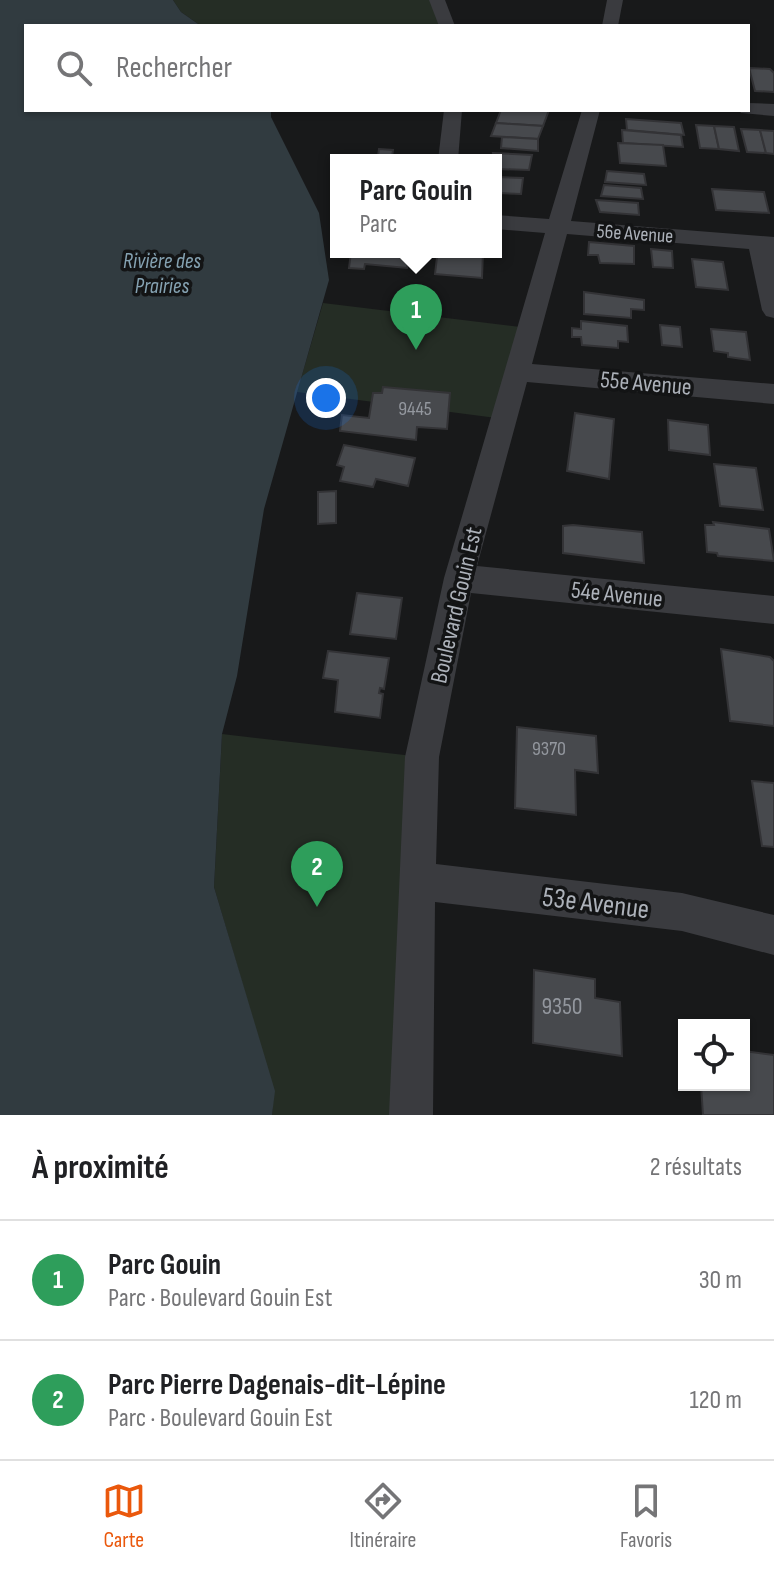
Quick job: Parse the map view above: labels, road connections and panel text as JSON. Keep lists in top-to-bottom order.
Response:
{
  "streets": {
    "street": [
      "56e Avenue",
      "55e Avenue",
      "54e Avenue",
      "Boulevard Gouin Est",
      "53e Avenue"
    ]
  },
  "crossings": [
    ["56e Avenue", "Boulevard Gouin Est"],
    ["55e Avenue", "Boulevard Gouin Est"],
    ["54e Avenue", "Boulevard Gouin Est"],
    ["Boulevard Gouin Est", "53e Avenue"]
  ],
  "water": ["Rivière des Prairies"],
  "house_numbers": ["9445", "9370", "9350"],
  "page": {
    "search": "Rechercher",
    "popup": ["Parc Gouin", "Parc"],
    "pins": ["1", "2"],
    "heading": ["À proximité", "2 résultats"],
    "list": [
      {
        "mark": "1",
        "name": "Parc Gouin",
        "note": "Parc · Boulevard Gouin Est",
        "value": "30 m"
      },
      {
        "mark": "2",
        "name": "Parc Pierre Dagenais-dit-Lépine",
        "note": "Parc · Boulevard Gouin Est",
        "value": "120 m"
      }
    ],
    "nav": ["Carte", "Itinéraire", "Favoris"]
  }
}
